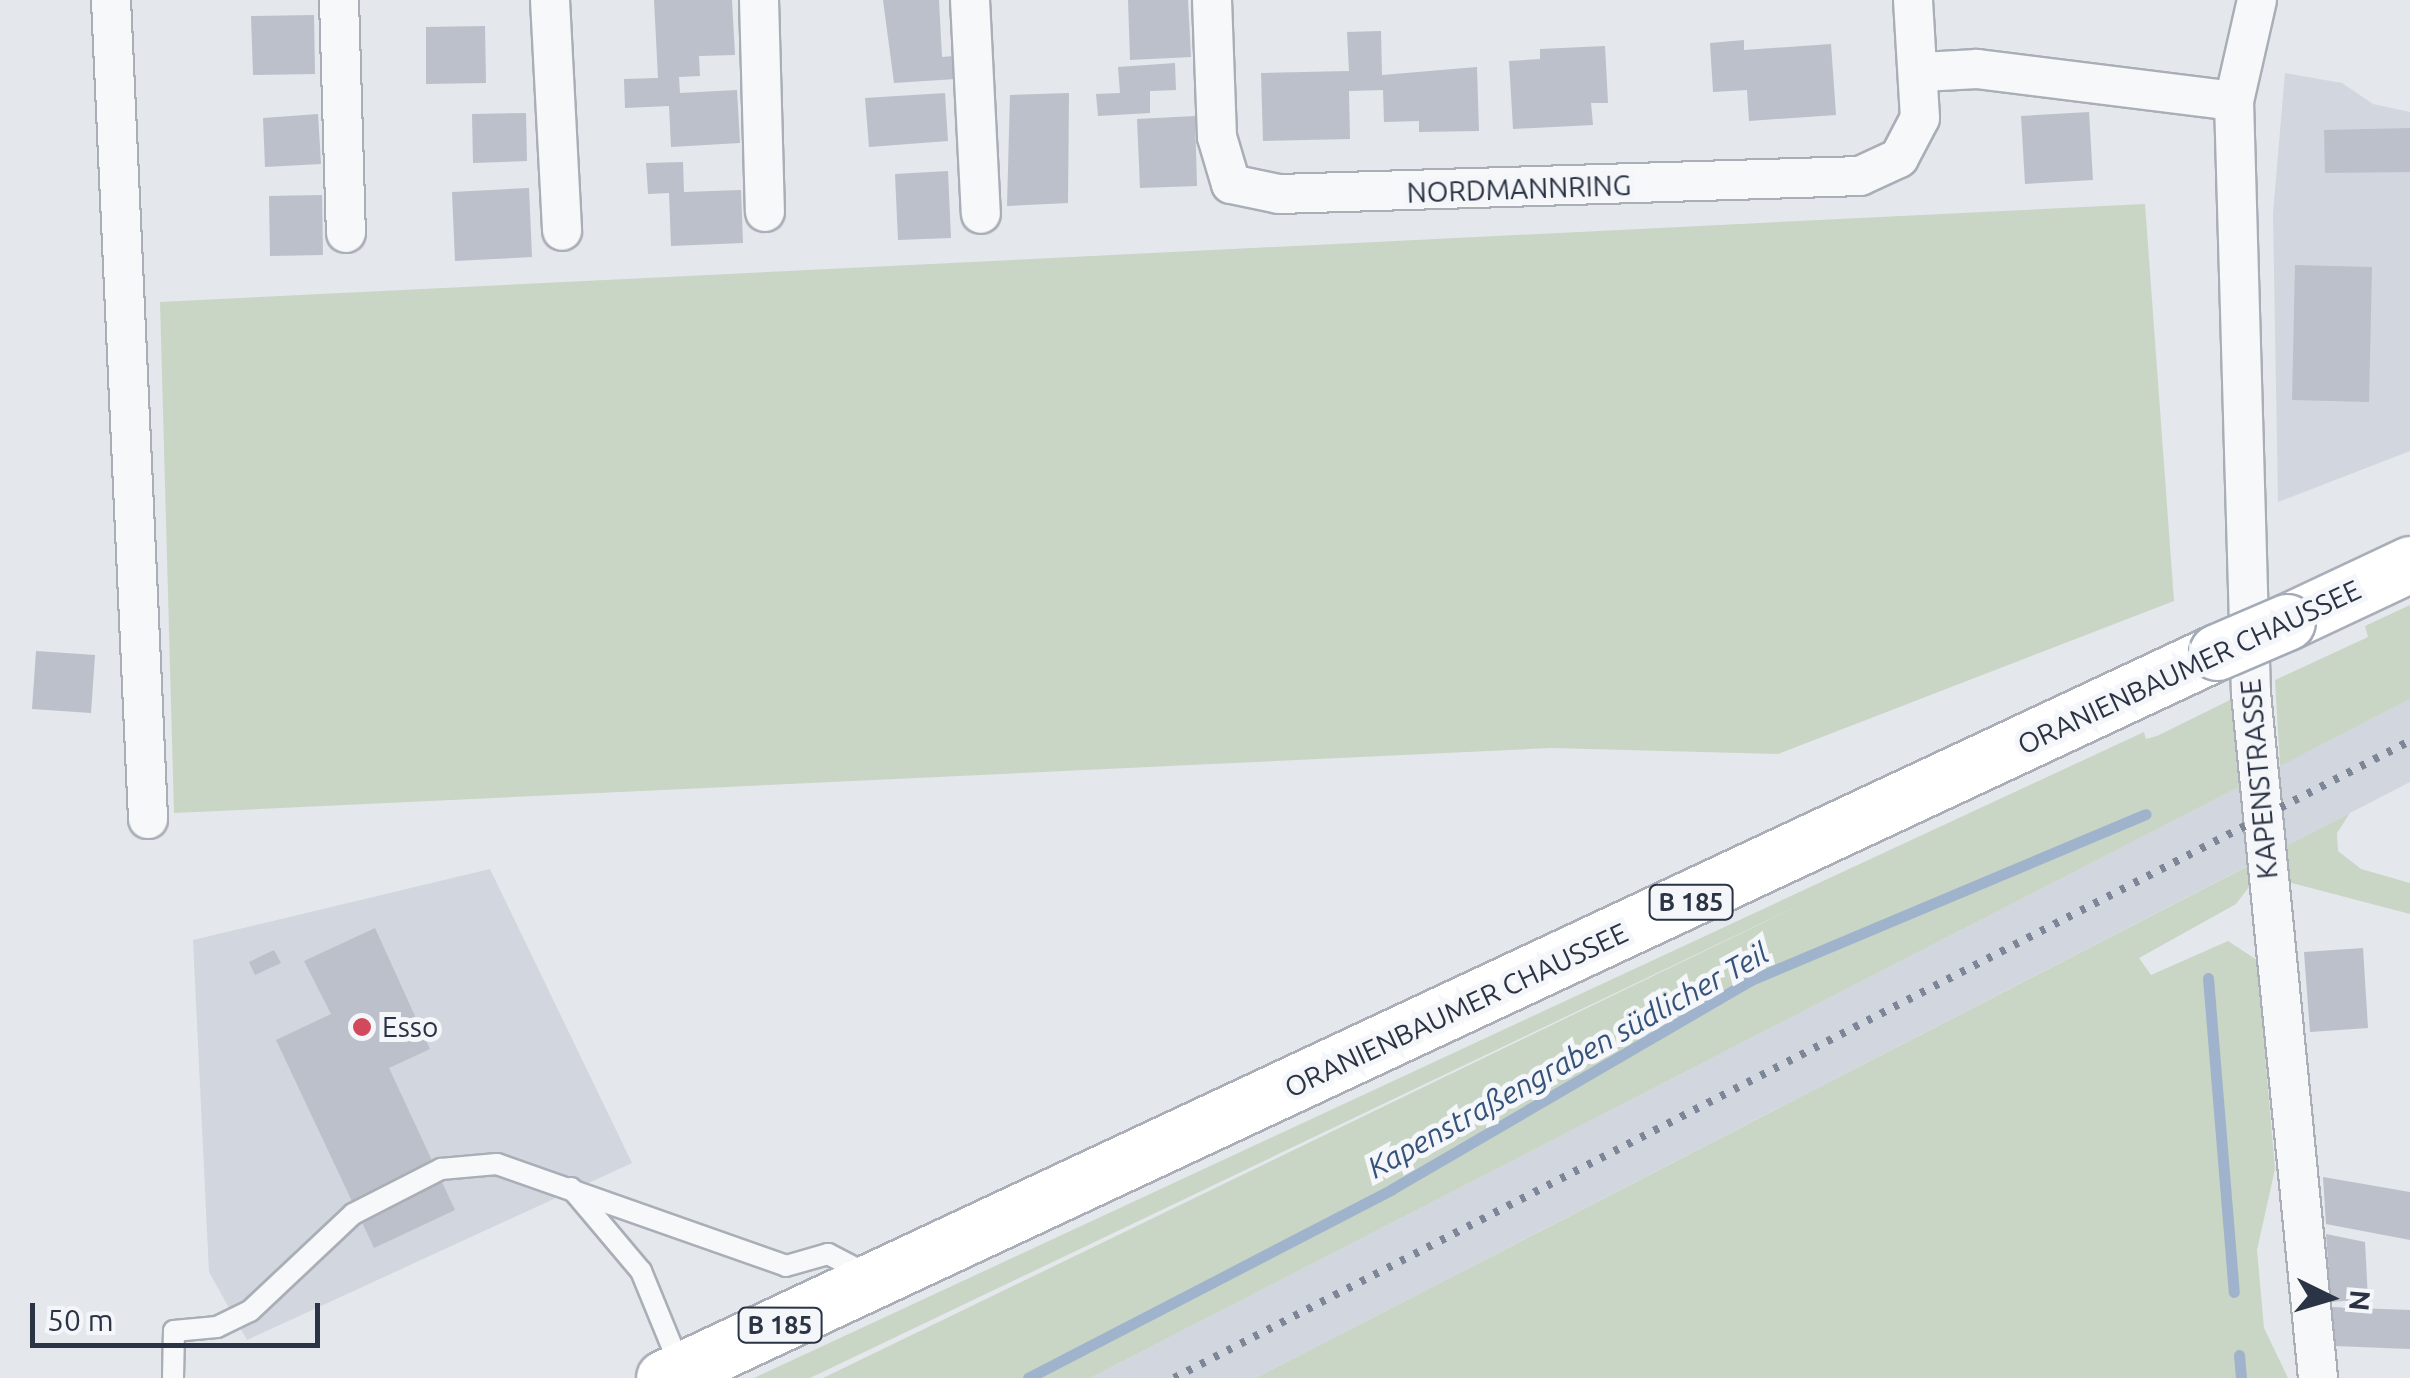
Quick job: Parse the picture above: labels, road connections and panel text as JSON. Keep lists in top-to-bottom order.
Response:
{
  "streets": {
    "main road": ["ORANIENBAUMER CHAUSSEE", "B 185"],
    "street": ["NORDMANNRING", "KAPENSTRASSE"]
  },
  "water": ["Kapenstraßengraben südlicher Teil"],
  "places": ["Esso"],
  "scale_bar": "50 m",
  "north": "right"
}
